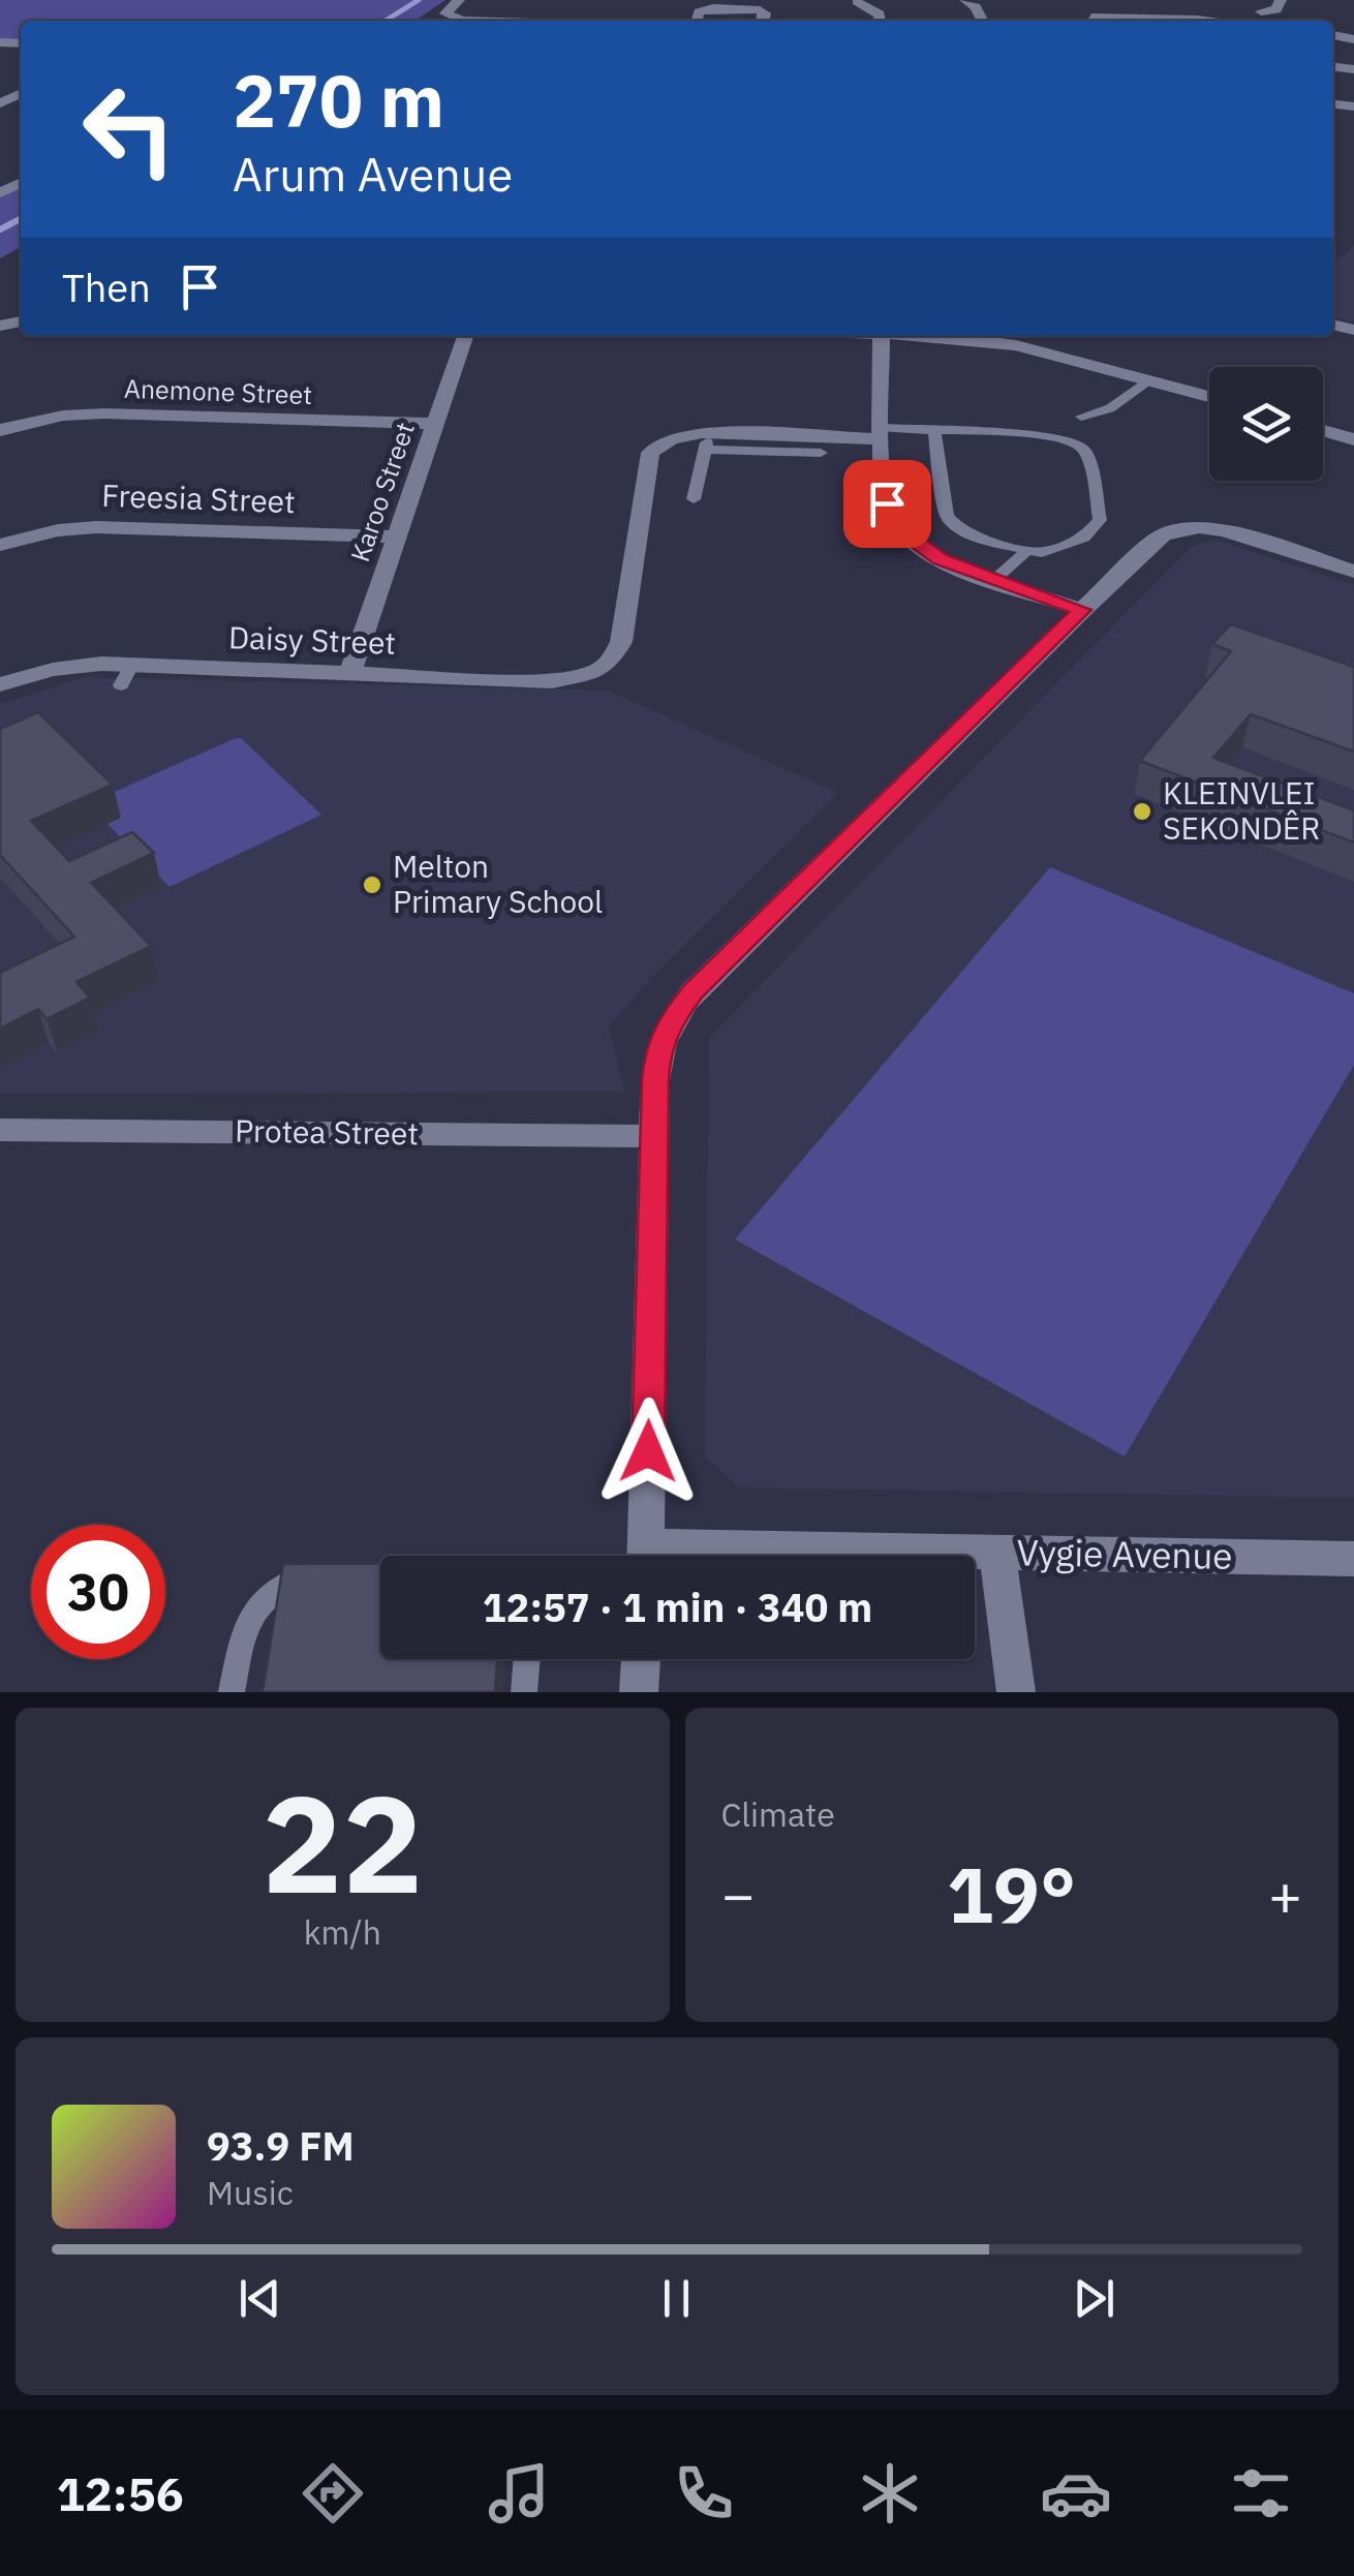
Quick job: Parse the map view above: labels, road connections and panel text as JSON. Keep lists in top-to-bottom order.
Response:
{
  "streets": {
    "street": [
      "Anemone Street",
      "Karoo Street",
      "Freesia Street",
      "Daisy Street",
      "Protea Street",
      "Vygie Avenue"
    ]
  },
  "crossings": [
    ["Anemone Street", "Karoo Street"],
    ["Karoo Street", "Freesia Street"],
    ["Karoo Street", "Daisy Street"]
  ],
  "places": ["KLEINVLEI SEKONDÊR", "Melton Primary School"],
  "page": {
    "turn": ["270 m", "Arum Avenue"],
    "then": "Then",
    "limit": "30",
    "trip": "12:57 · 1 min · 340 m",
    "tile": [
      ["22", "km/h"],
      "Climate"
    ],
    "heat": ["−", "19°", "+"],
    "song": ["93.9 FM", "Music"],
    "tabs": "12:56"
  }
}
